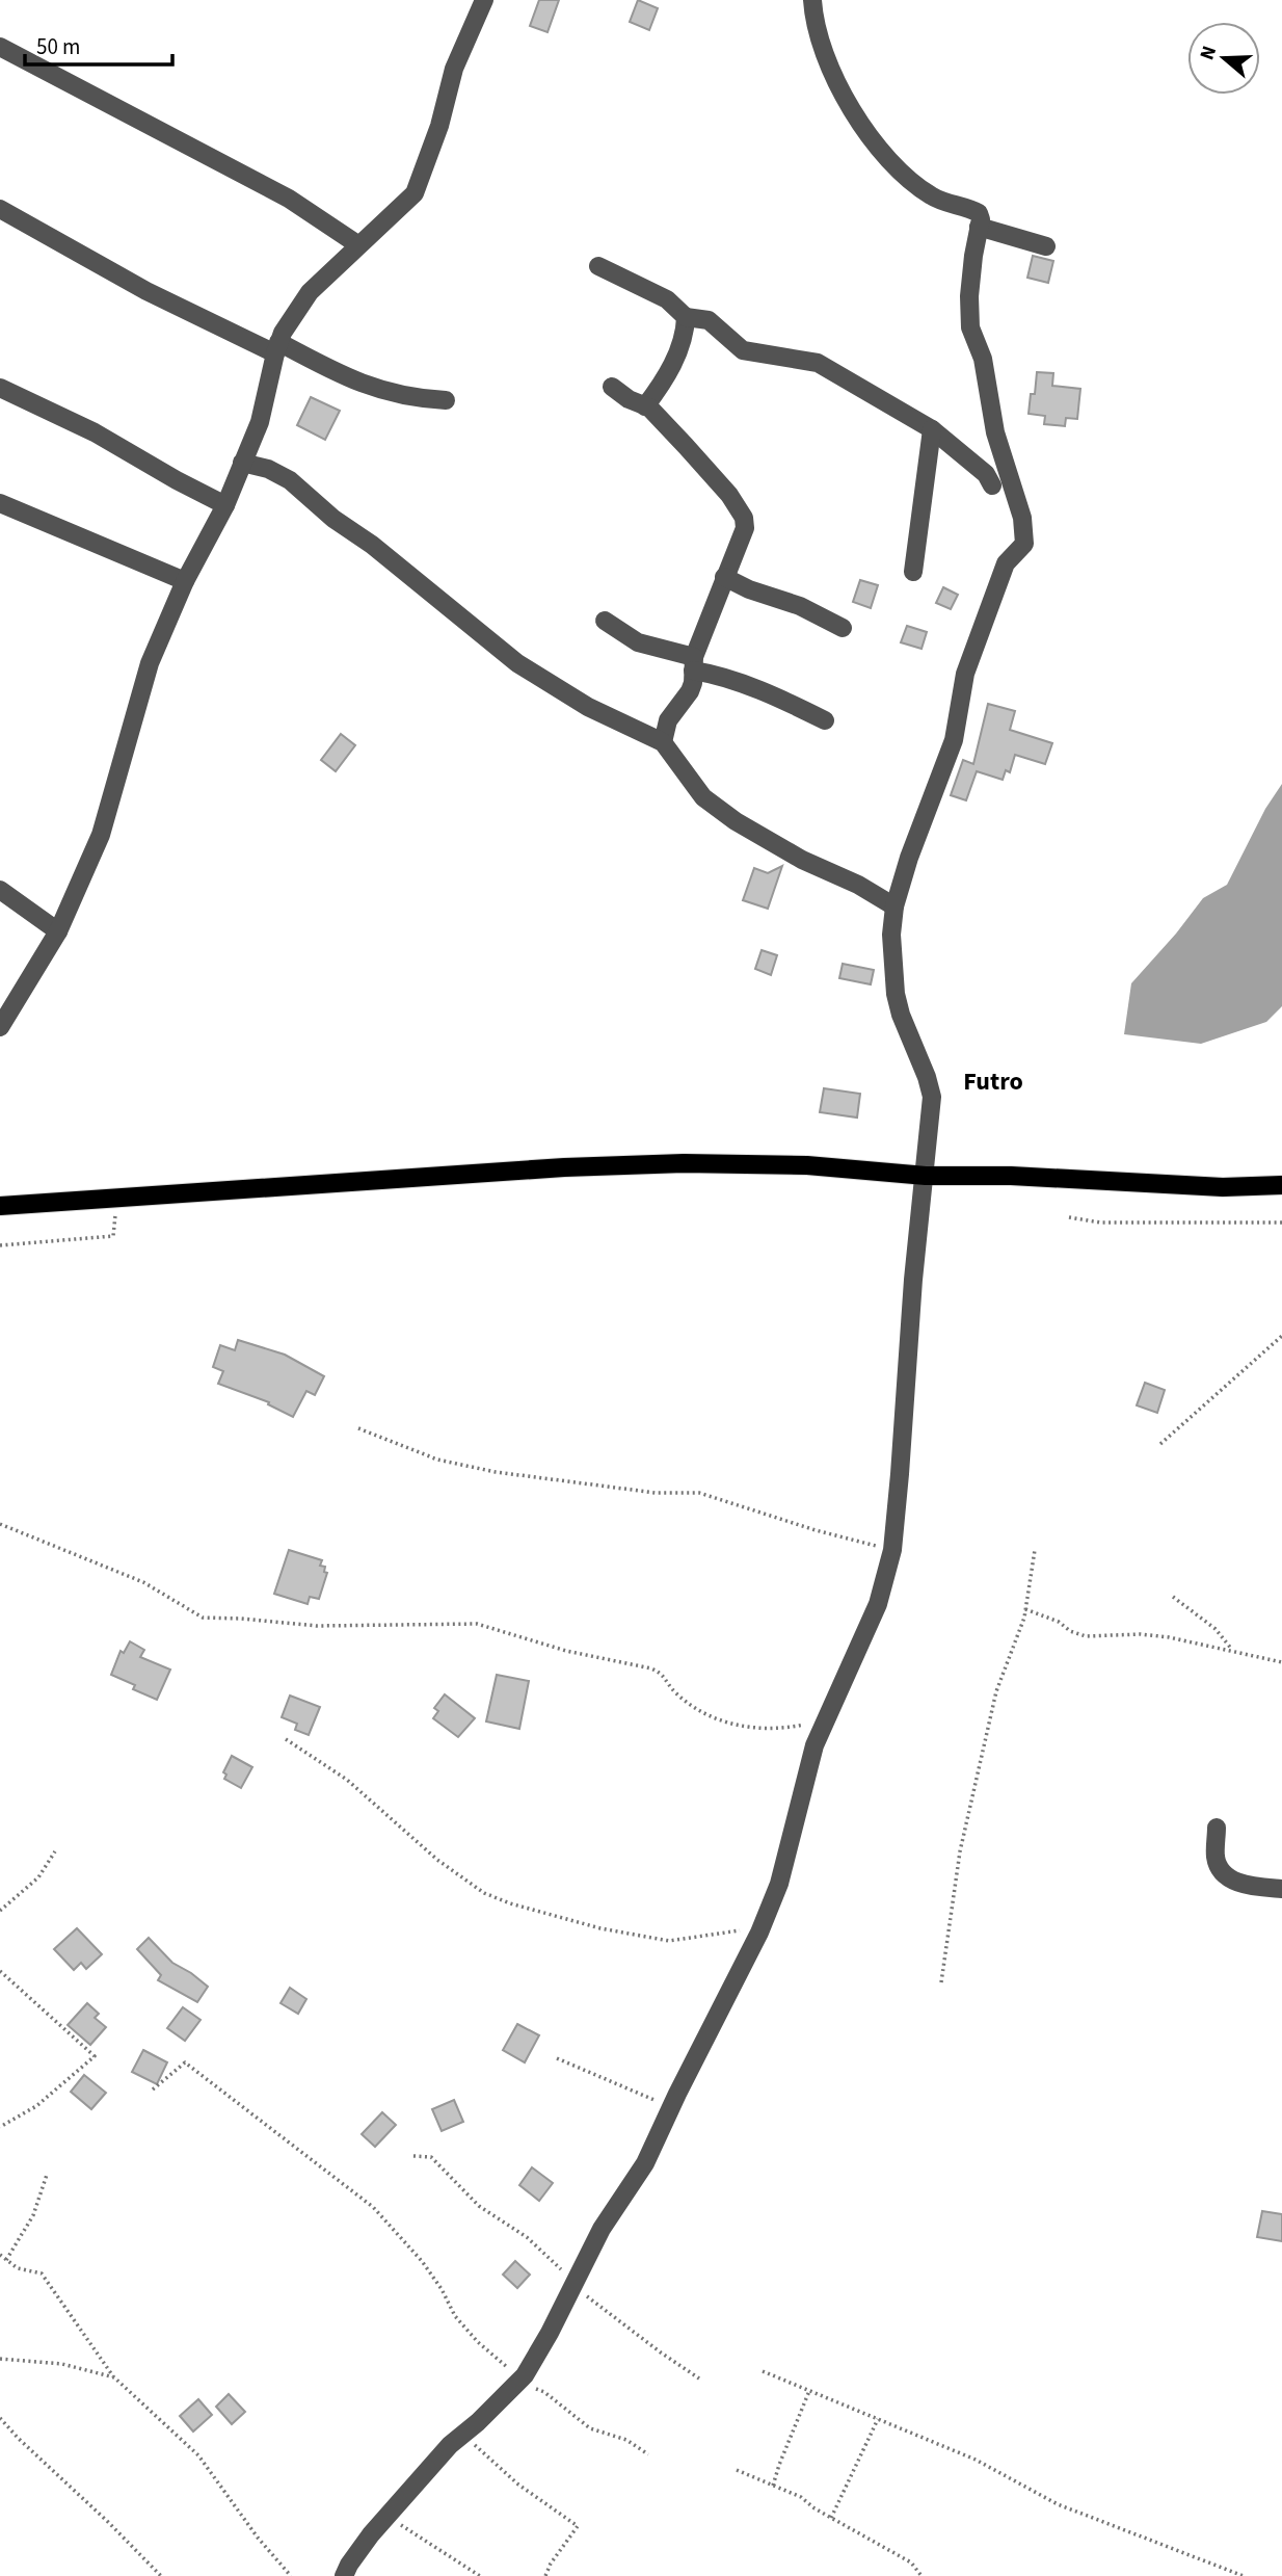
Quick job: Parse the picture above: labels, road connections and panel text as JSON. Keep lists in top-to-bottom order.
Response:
{
  "districts": ["Futro"],
  "scale_bar": "50 m",
  "north": "left"
}
